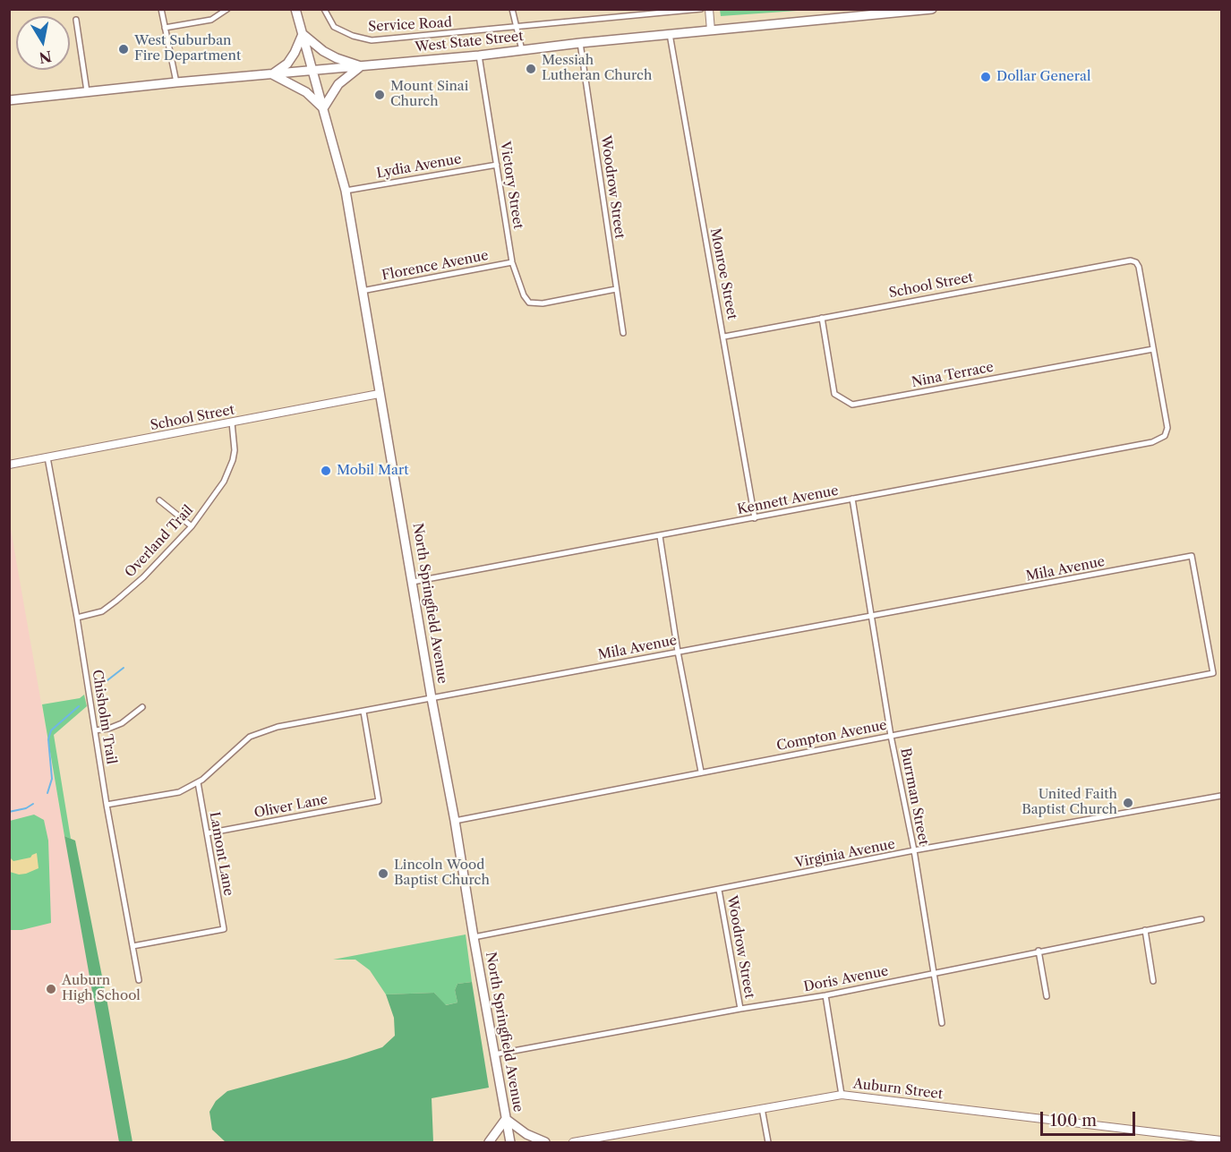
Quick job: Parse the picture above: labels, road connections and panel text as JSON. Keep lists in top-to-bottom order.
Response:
{
  "streets": {
    "main road": [
      "West State Street",
      "School Street",
      "North Springfield Avenue",
      "Auburn Street"
    ],
    "street": [
      "Service Road",
      "Lydia Avenue",
      "Victory Street",
      "Woodrow Street",
      "Florence Avenue",
      "Monroe Street",
      "Nina Terrace",
      "Kennett Avenue",
      "Overland Trail",
      "Mila Avenue",
      "Chisholm Trail",
      "Compton Avenue",
      "Burrman Street",
      "Oliver Lane",
      "Lamont Lane",
      "Virginia Avenue",
      "Doris Avenue"
    ]
  },
  "crossings": [
    ["West State Street", "Victory Street"],
    ["West State Street", "Woodrow Street"],
    ["West State Street", "Monroe Street"],
    ["West State Street", "North Springfield Avenue"],
    ["Lydia Avenue", "Victory Street"],
    ["Lydia Avenue", "North Springfield Avenue"],
    ["Victory Street", "Woodrow Street"],
    ["Victory Street", "Florence Avenue"],
    ["Woodrow Street", "Virginia Avenue"],
    ["Woodrow Street", "Doris Avenue"],
    ["Florence Avenue", "North Springfield Avenue"],
    ["Monroe Street", "School Street"],
    ["Monroe Street", "Kennett Avenue"],
    ["School Street", "Nina Terrace"],
    ["School Street", "Kennett Avenue"],
    ["School Street", "Overland Trail"],
    ["School Street", "North Springfield Avenue"],
    ["School Street", "Chisholm Trail"],
    ["Nina Terrace", "Kennett Avenue"],
    ["Kennett Avenue", "North Springfield Avenue"],
    ["Kennett Avenue", "Burrman Street"],
    ["Overland Trail", "Chisholm Trail"],
    ["Mila Avenue", "North Springfield Avenue"],
    ["Mila Avenue", "Chisholm Trail"],
    ["Mila Avenue", "Compton Avenue"],
    ["Mila Avenue", "Burrman Street"],
    ["Mila Avenue", "Oliver Lane"],
    ["Mila Avenue", "Lamont Lane"],
    ["North Springfield Avenue", "Compton Avenue"],
    ["North Springfield Avenue", "Virginia Avenue"],
    ["North Springfield Avenue", "Doris Avenue"],
    ["Chisholm Trail", "Lamont Lane"],
    ["Compton Avenue", "Burrman Street"],
    ["Burrman Street", "Virginia Avenue"],
    ["Burrman Street", "Doris Avenue"],
    ["Oliver Lane", "Lamont Lane"]
  ],
  "places": [
    "West Suburban Fire Department",
    "Messiah Lutheran Church",
    "Dollar General",
    "Mount Sinai Church",
    "Mobil Mart",
    "United Faith Baptist Church",
    "Lincoln Wood Baptist Church",
    "Auburn High School"
  ],
  "scale_bar": "100 m",
  "north": "bottom"
}
